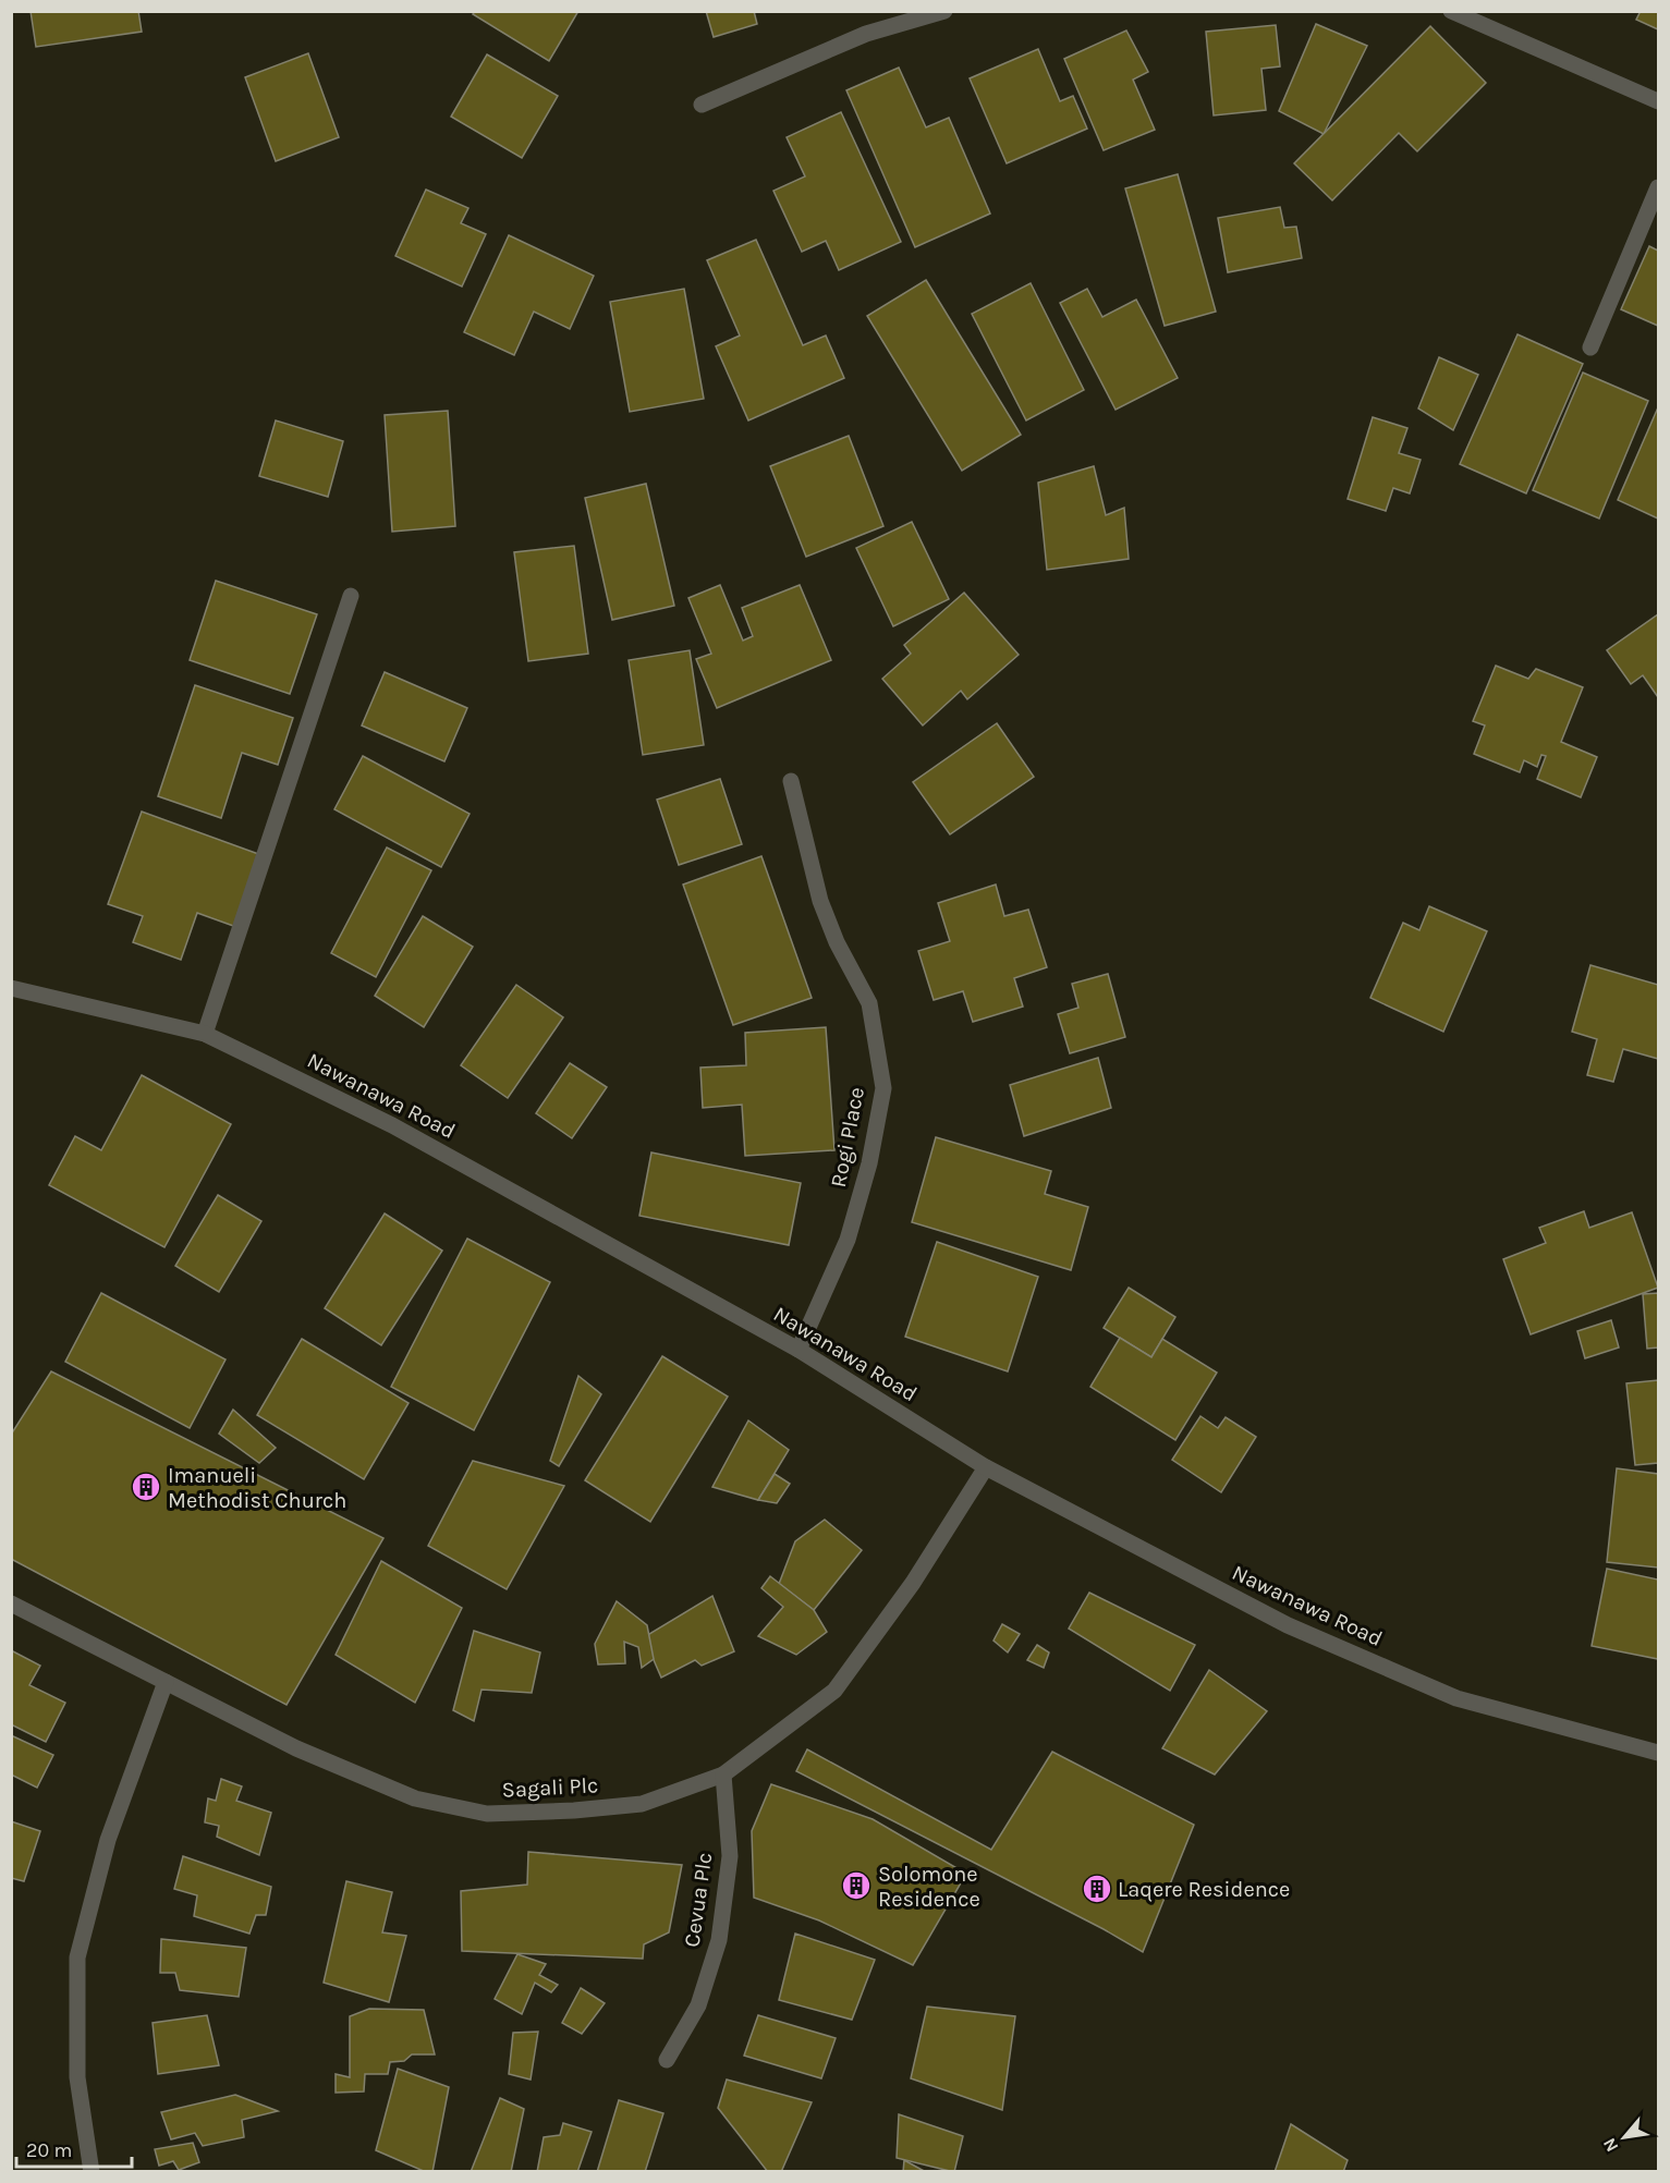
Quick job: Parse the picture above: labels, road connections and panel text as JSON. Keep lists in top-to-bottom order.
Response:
{
  "streets": {
    "street": [
      "Nawanawa Road",
      "Rogi Place",
      "Sagali Plc",
      "Cevua Plc"
    ]
  },
  "crossings": [
    ["Nawanawa Road", "Rogi Place"],
    ["Nawanawa Road", "Sagali Plc"],
    ["Sagali Plc", "Cevua Plc"]
  ],
  "places": {
    "building": ["Imanueli Methodist Church", "Solomone Residence", "Laqere Residence"]
  },
  "scale_bar": "20 m",
  "north": "bottom left"
}
